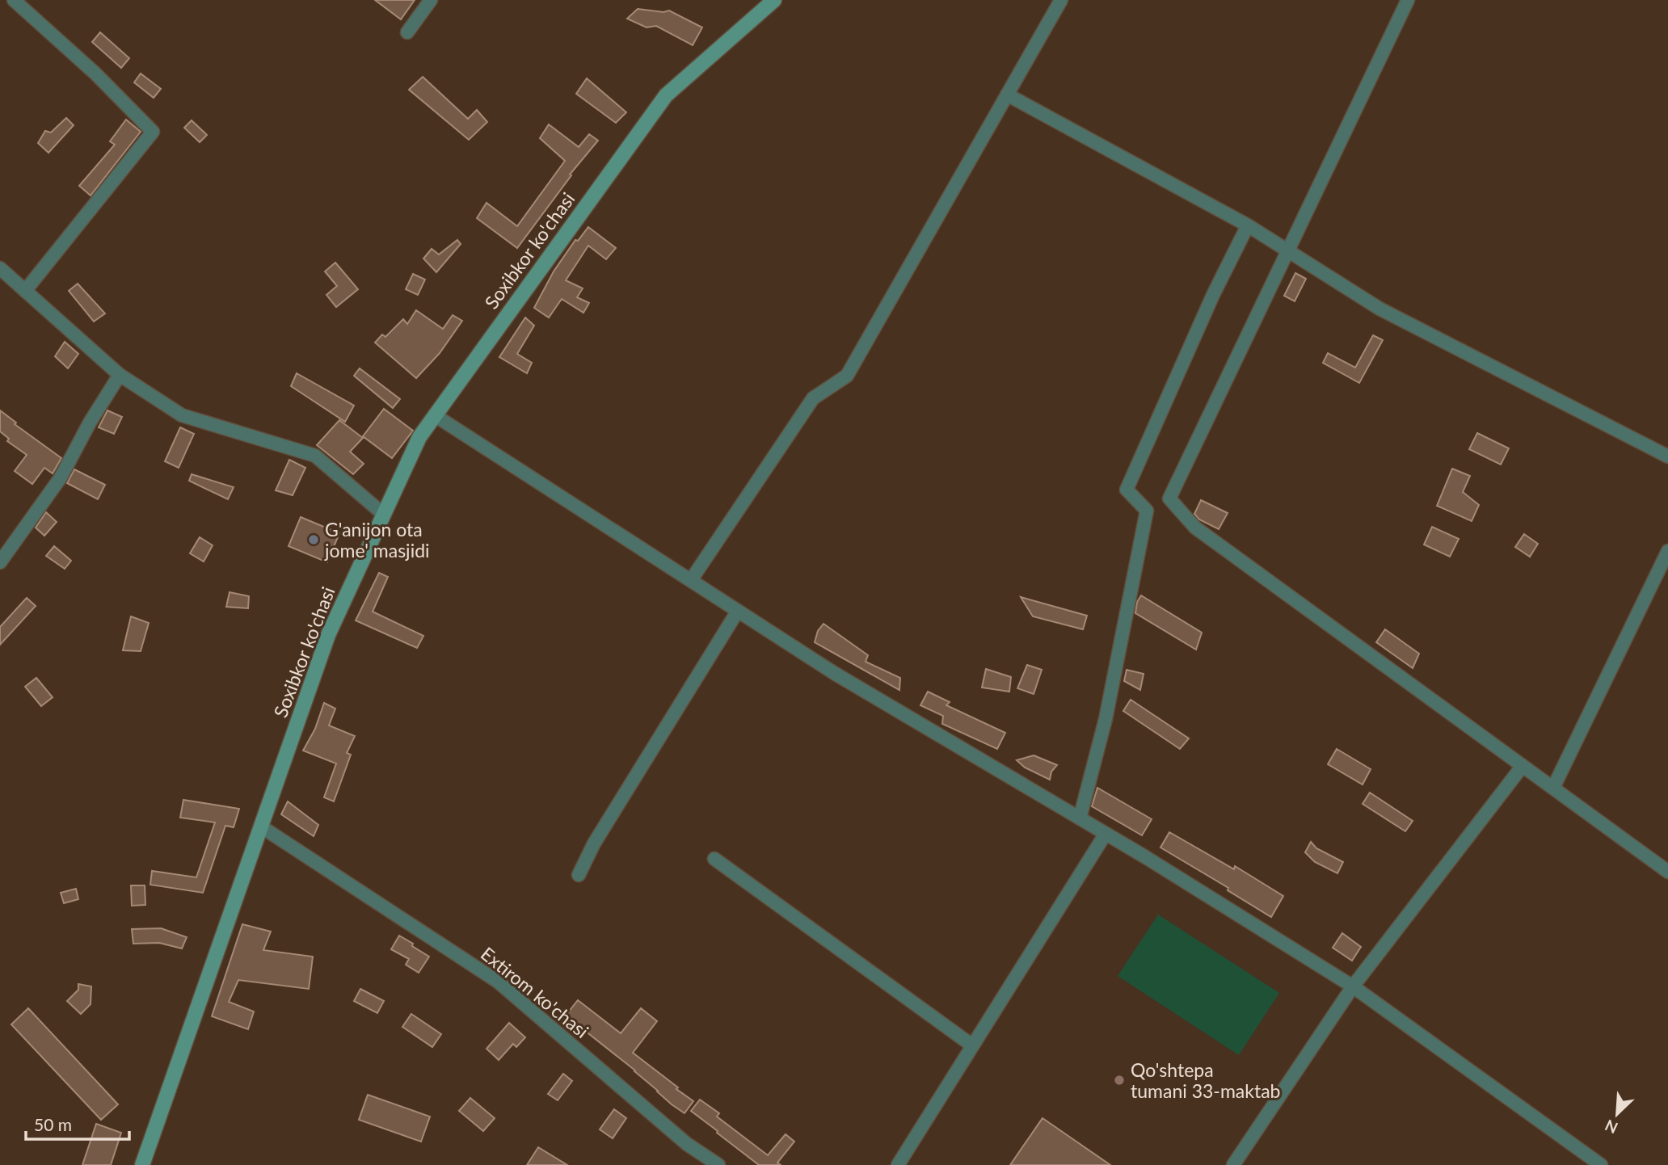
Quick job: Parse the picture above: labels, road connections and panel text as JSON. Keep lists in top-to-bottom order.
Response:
{
  "streets": {
    "main road": ["Soxibkor ko'chasi"],
    "street": ["Extirom ko'chasi"]
  },
  "crossings": [
    ["Soxibkor ko'chasi", "Extirom ko'chasi"]
  ],
  "places": ["G'anijon ota jome' masjidi", "Qo'shtepa tumani 33-maktab"],
  "scale_bar": "50 m",
  "north": "bottom left"
}
